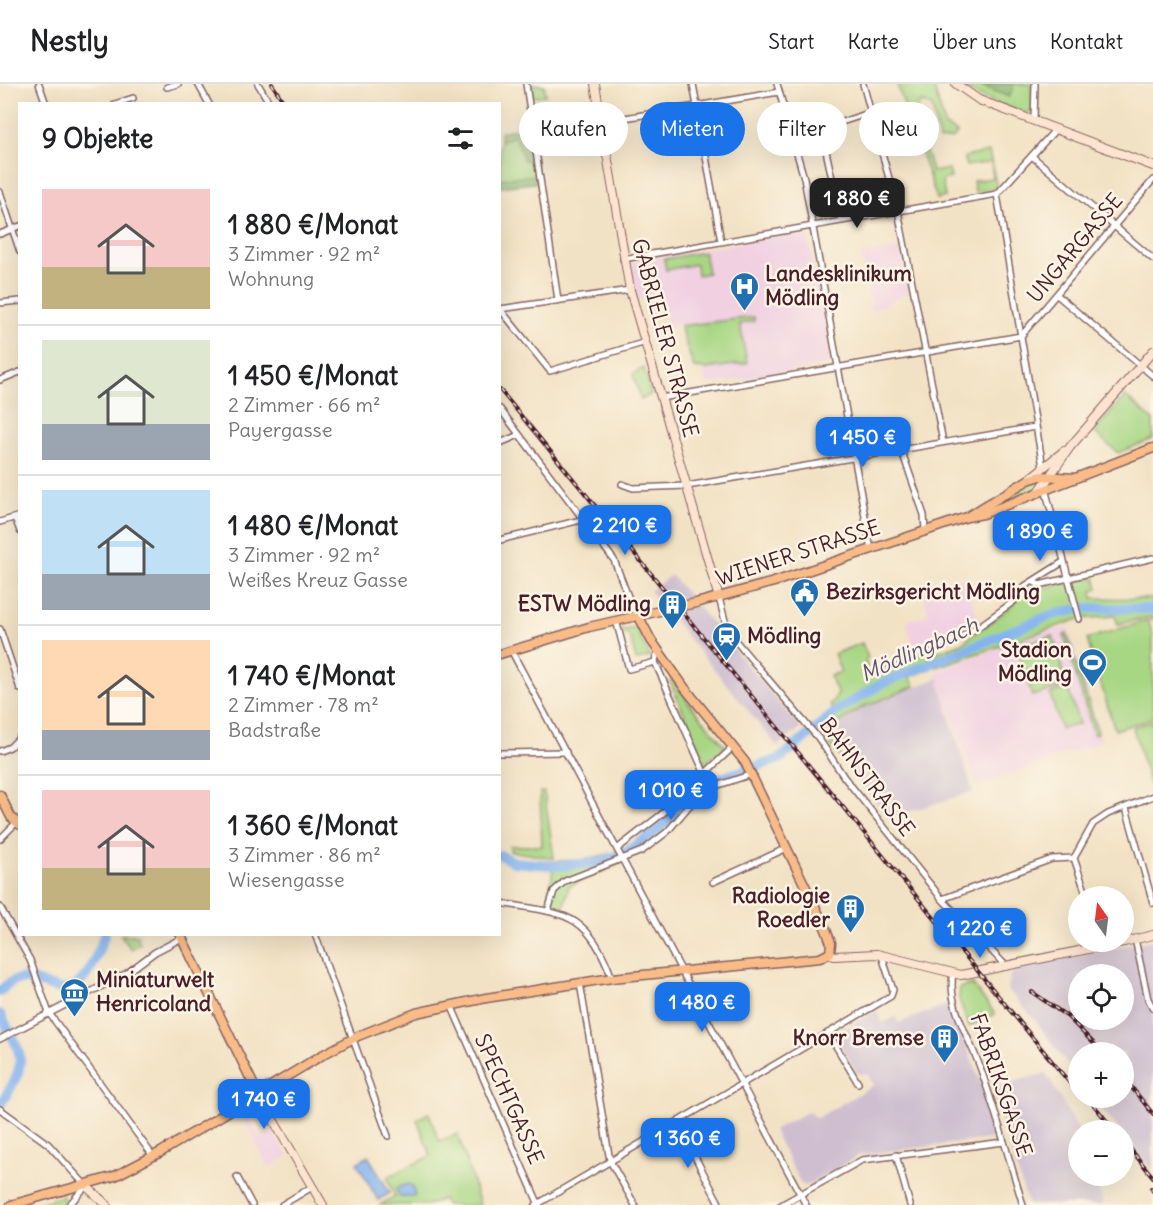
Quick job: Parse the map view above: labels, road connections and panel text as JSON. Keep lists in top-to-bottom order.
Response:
{
  "streets": {
    "main road": ["WIENER STRASSE"],
    "street": [
      "UNGARGASSE",
      "GABRIELER STRASSE",
      "BAHNSTRASSE",
      "FABRIKSGASSE",
      "SPECHTGASSE"
    ]
  },
  "crossings": [
    ["GABRIELER STRASSE", "WIENER STRASSE"],
    ["GABRIELER STRASSE", "BAHNSTRASSE"],
    ["WIENER STRASSE", "BAHNSTRASSE"]
  ],
  "water": ["Mödlingbach"],
  "places": {
    "hospital": ["Landesklinikum Mödling"],
    "public building": ["Bezirksgericht Mödling"],
    "building": ["ESTW Mödling", "Radiologie Roedler", "Knorr Bremse"],
    "station": ["Mödling"],
    "sports": ["Stadion Mödling"],
    "museum": ["Miniaturwelt Henricoland"]
  },
  "north": "top",
  "page": {
    "header": "Nestly",
    "nav": [
      "Start",
      "Karte",
      "Über uns",
      "Kontakt"
    ],
    "chip": [
      "Kaufen",
      "Mieten",
      "Filter",
      "Neu"
    ],
    "heading": "9 Objekte",
    "list": [
      {
        "name": "1 880 €/Monat",
        "note": "3 Zimmer · 92 m² · Wohnung"
      },
      {
        "name": "1 450 €/Monat",
        "note": "2 Zimmer · 66 m² · Payergasse"
      },
      {
        "name": "1 480 €/Monat",
        "note": "3 Zimmer · 92 m² · Weißes Kreuz Gasse"
      },
      {
        "name": "1 740 €/Monat",
        "note": "2 Zimmer · 78 m² · Badstraße"
      },
      {
        "name": "1 360 €/Monat",
        "note": "3 Zimmer · 86 m² · Wiesengasse"
      }
    ],
    "price": [
      "1 880 €",
      "1 450 €",
      "2 210 €",
      "1 890 €",
      "1 010 €",
      "1 220 €",
      "1 480 €",
      "1 740 €",
      "1 360 €"
    ],
    "map_buttons": ["+", "−"]
  }
}
